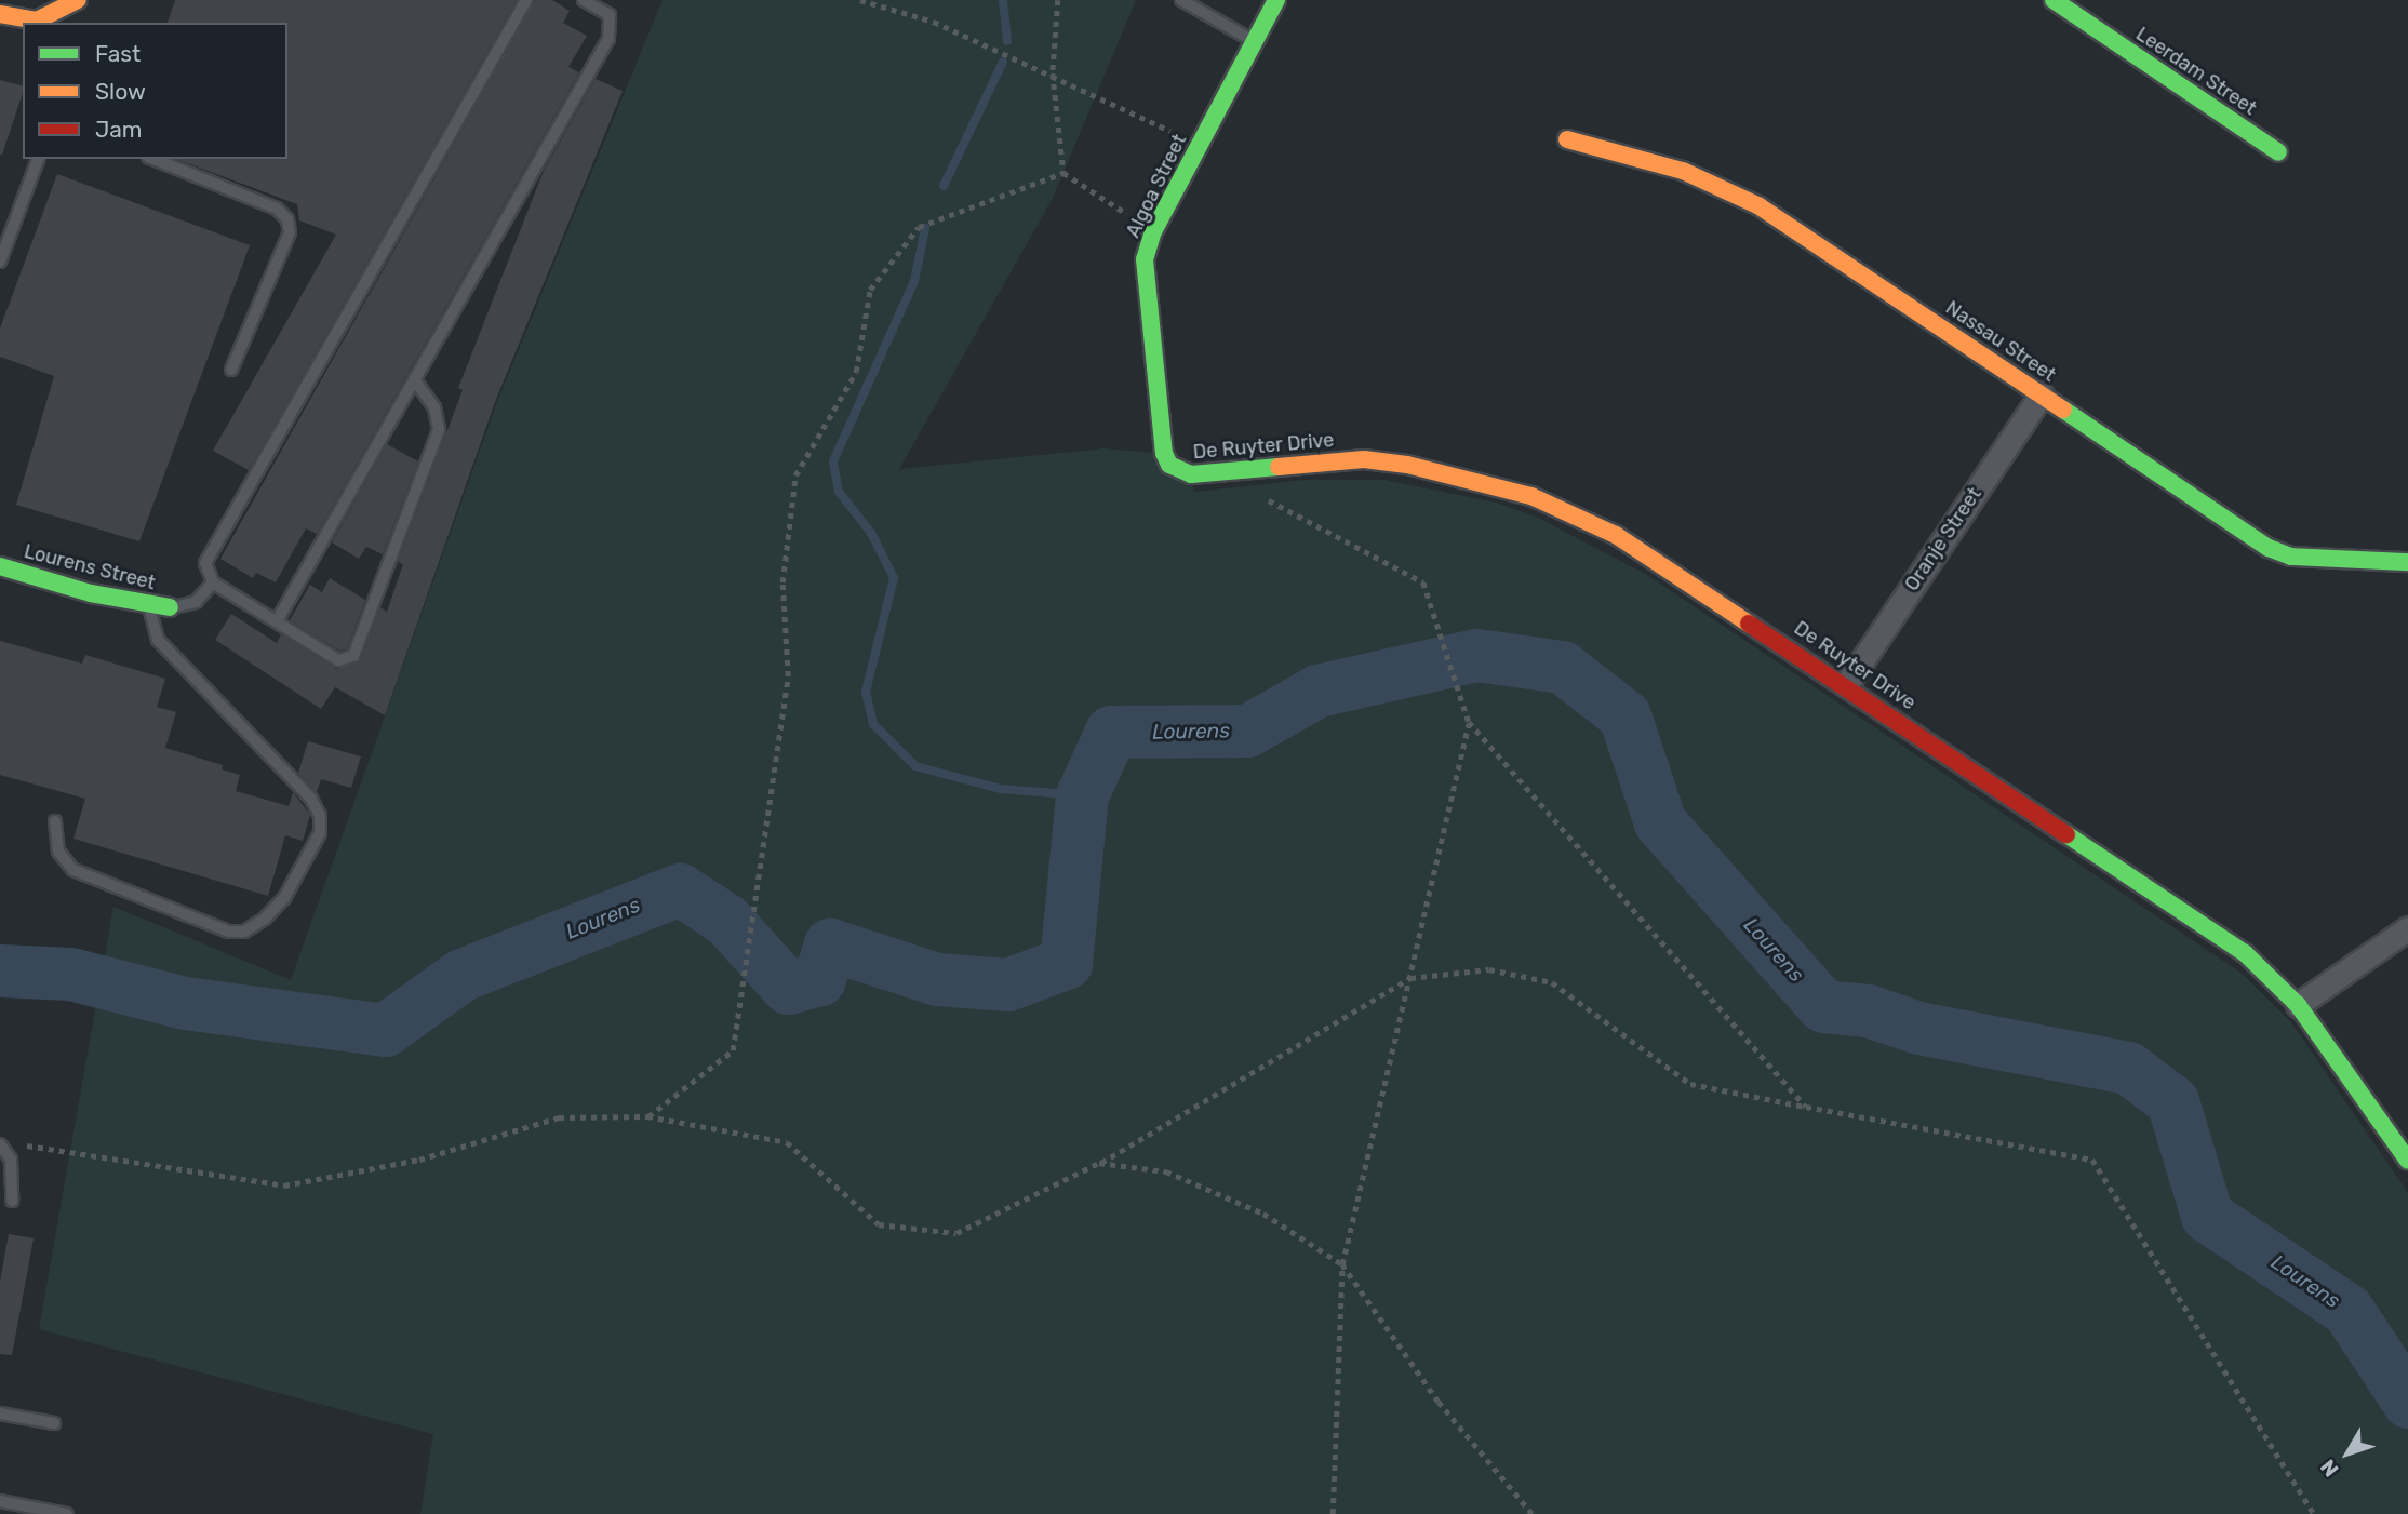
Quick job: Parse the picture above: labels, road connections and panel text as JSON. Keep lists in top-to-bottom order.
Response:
{
  "streets": {
    "street": [
      "Leerdam Street",
      "Algoa Street",
      "Nassau Street",
      "De Ruyter Drive",
      "Oranje Street",
      "Lourens Street"
    ]
  },
  "crossings": [
    ["Algoa Street", "De Ruyter Drive"],
    ["Nassau Street", "Oranje Street"],
    ["De Ruyter Drive", "Oranje Street"]
  ],
  "water": ["Lourens"],
  "legend": ["Fast", "Slow", "Jam"],
  "north": "bottom left"
}
